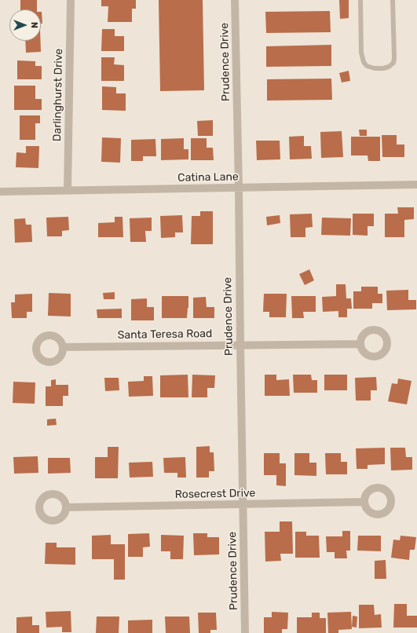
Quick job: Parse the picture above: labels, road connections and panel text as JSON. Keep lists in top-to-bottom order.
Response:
{
  "streets": {
    "street": [
      "Prudence Drive",
      "Darlinghurst Drive",
      "Catina Lane",
      "Santa Teresa Road",
      "Rosecrest Drive"
    ]
  },
  "crossings": [
    ["Prudence Drive", "Catina Lane"],
    ["Prudence Drive", "Santa Teresa Road"],
    ["Prudence Drive", "Rosecrest Drive"],
    ["Darlinghurst Drive", "Catina Lane"]
  ],
  "north": "right"
}
